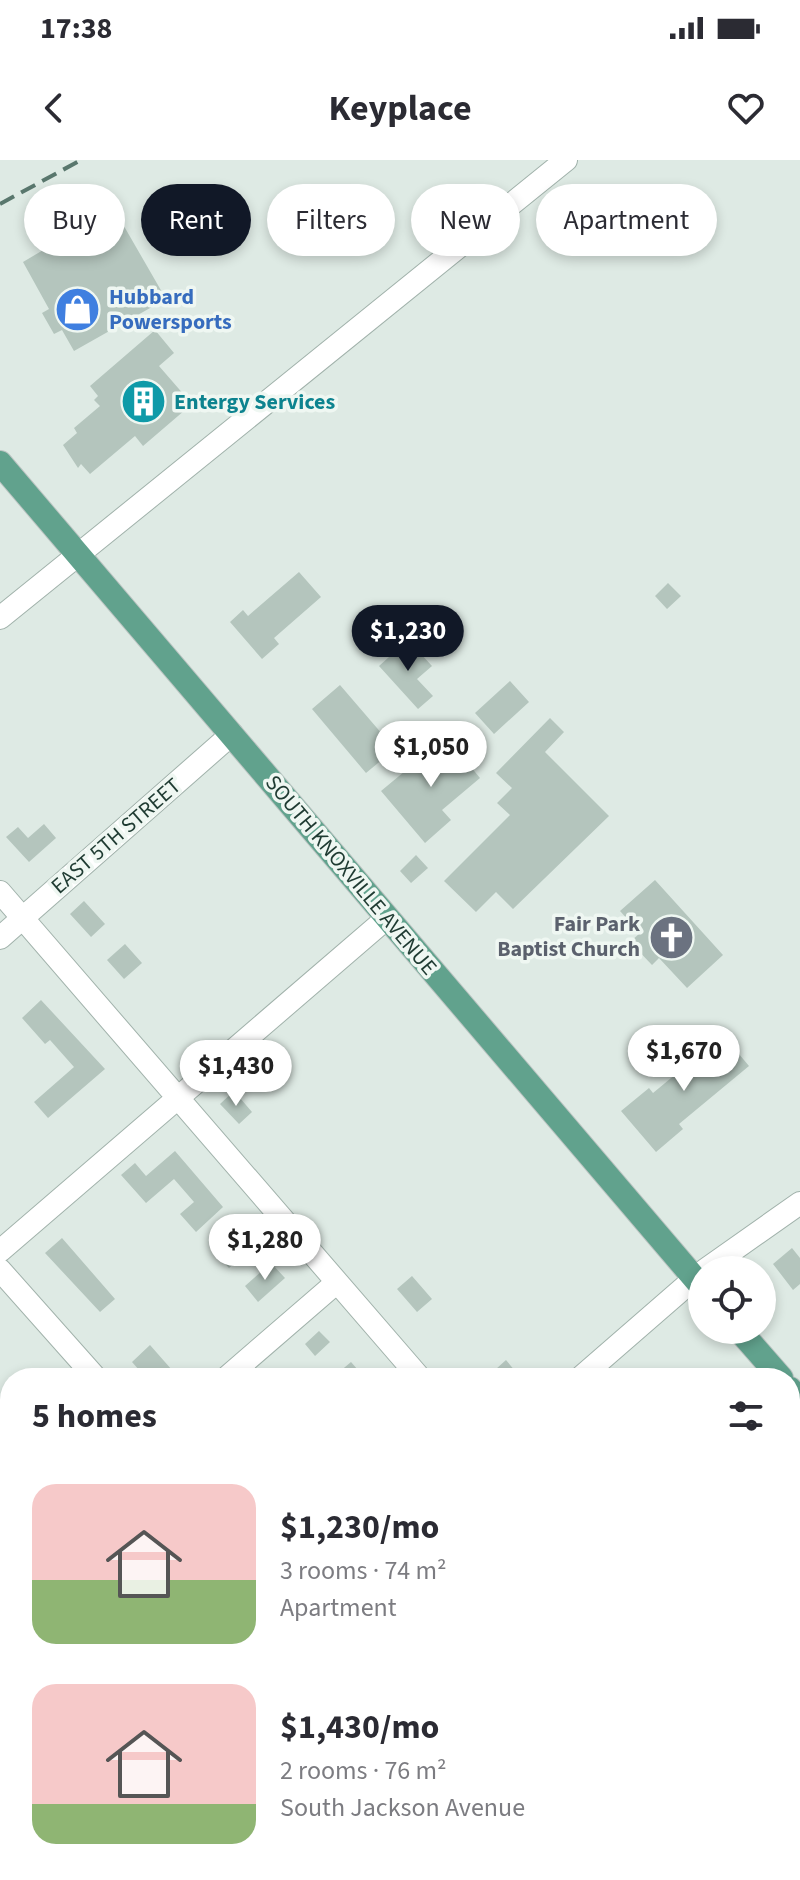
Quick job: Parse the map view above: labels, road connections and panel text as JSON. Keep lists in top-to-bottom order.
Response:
{
  "streets": {
    "main road": ["SOUTH KNOXVILLE AVENUE"],
    "street": ["EAST 5TH STREET"]
  },
  "crossings": [
    ["EAST 5TH STREET", "SOUTH KNOXVILLE AVENUE"]
  ],
  "places": {
    "shop": ["Hubbard Powersports"],
    "building": ["Entergy Services"],
    "church": ["Fair Park Baptist Church"]
  },
  "page": {
    "status": "17:38",
    "header": "Keyplace",
    "chip": [
      "Buy",
      "Rent",
      "Filters",
      "New",
      "Apartment"
    ],
    "price": [
      "$1,230",
      "$1,050",
      "$1,670",
      "$1,430",
      "$1,280"
    ],
    "heading": "5 homes",
    "list": [
      {
        "name": "$1,230/mo",
        "note": "3 rooms · 74 m² · Apartment"
      },
      {
        "name": "$1,430/mo",
        "note": "2 rooms · 76 m² · South Jackson Avenue"
      }
    ]
  }
}
